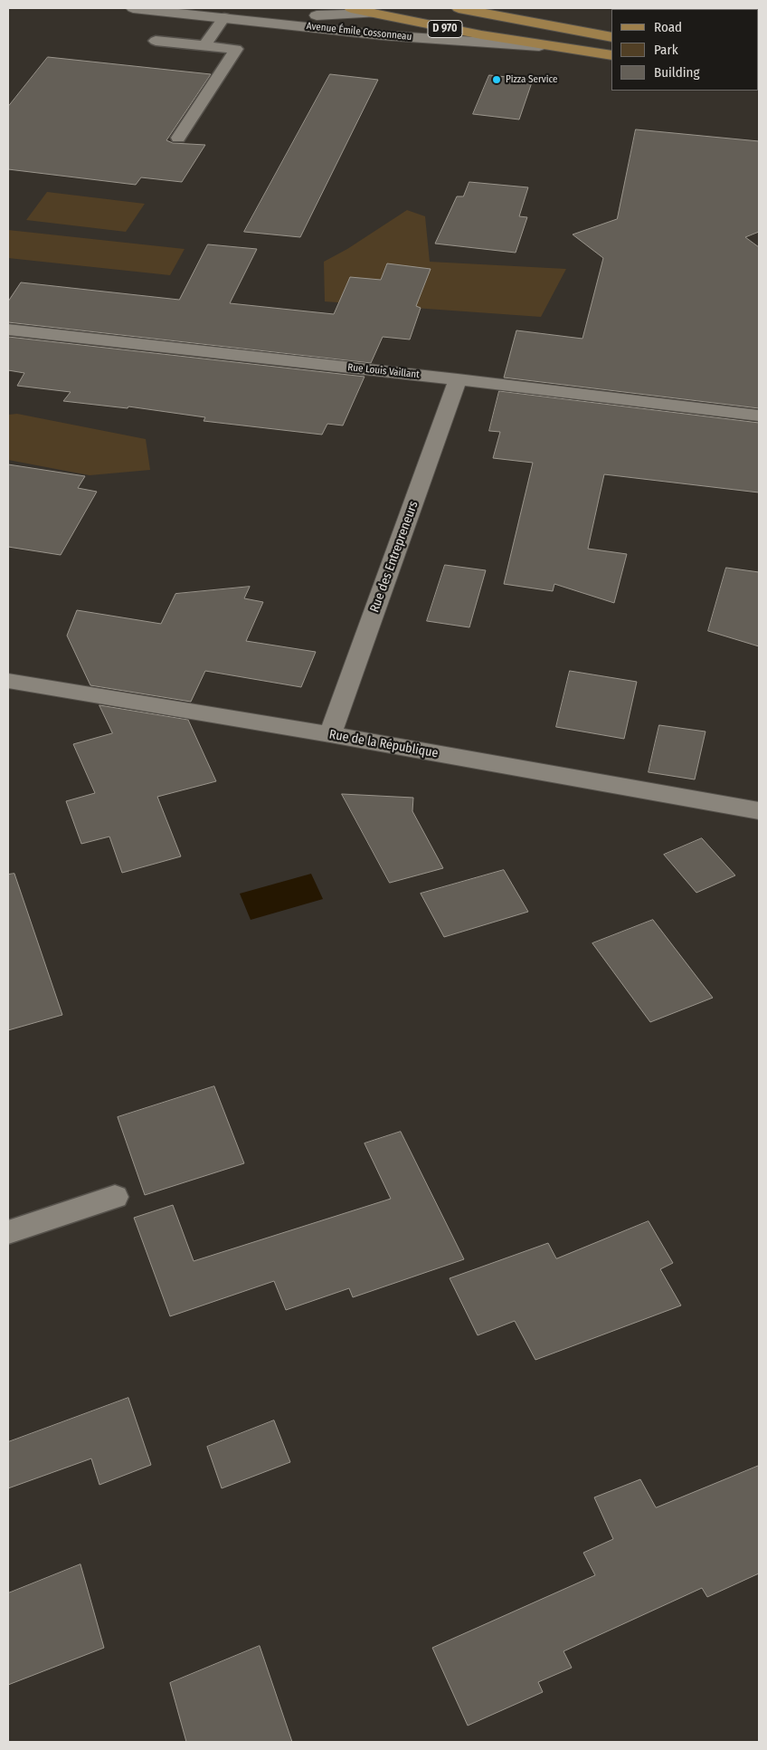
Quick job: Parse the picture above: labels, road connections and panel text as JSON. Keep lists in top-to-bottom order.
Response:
{
  "streets": {
    "main road": ["D 970", "Avenue Émile Cossonneau"],
    "street": ["Rue Louis Vaillant", "Rue des Entrepreneurs", "Rue de la République"]
  },
  "crossings": [
    ["D 970", "Avenue Émile Cossonneau"],
    ["Rue Louis Vaillant", "Rue des Entrepreneurs"],
    ["Rue des Entrepreneurs", "Rue de la République"]
  ],
  "places": ["Pizza Service"],
  "legend": ["Road", "Park", "Building"]
}
